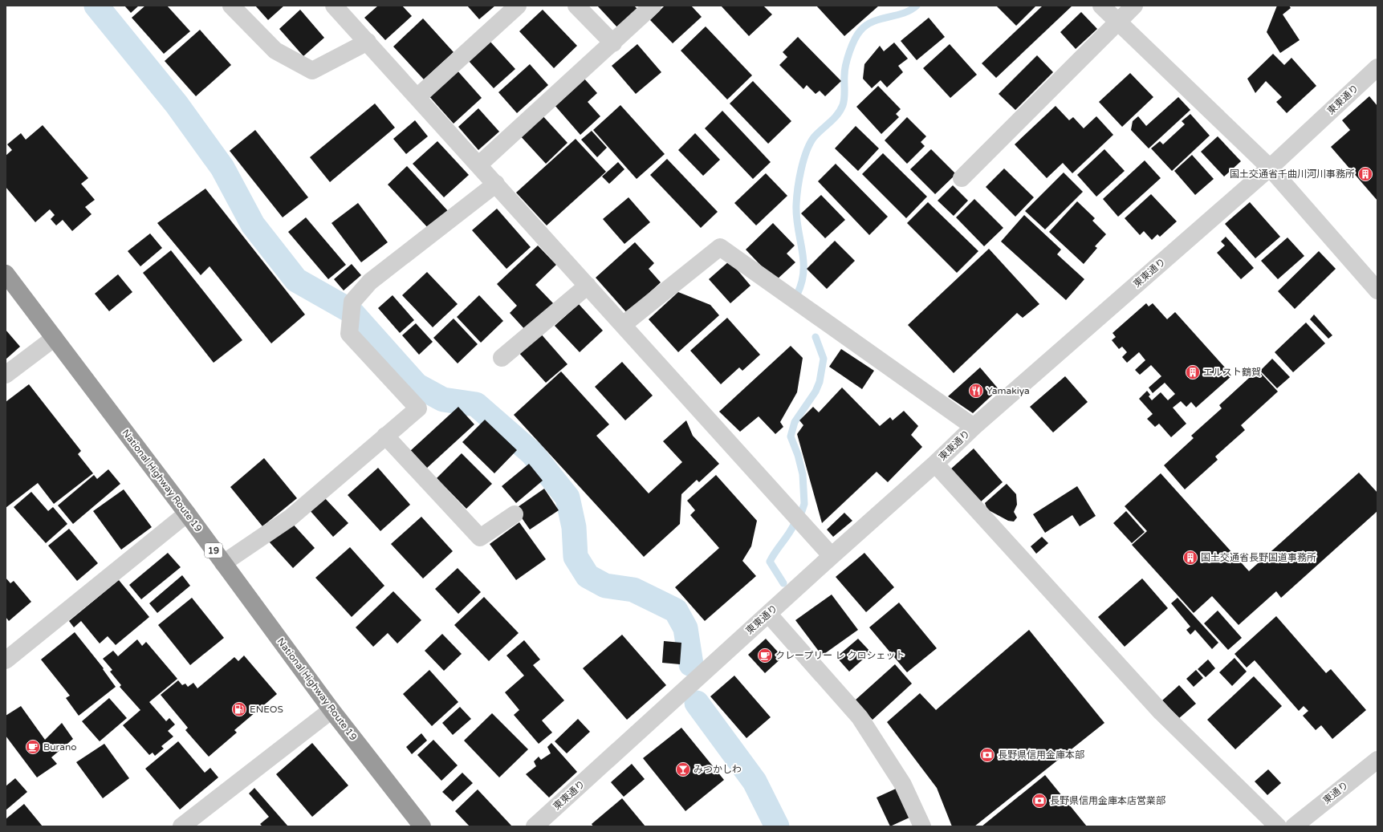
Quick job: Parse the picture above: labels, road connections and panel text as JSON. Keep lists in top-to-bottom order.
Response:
{
  "streets": {
    "highway": ["National Highway Route 19", "19"],
    "street": ["東東通り", "東通り"]
  },
  "places": {
    "building": ["国土交通省千曲川河川事務所", "エルスト鶴賀", "国土交通省長野国道事務所"],
    "restaurant": ["Yamakiya"],
    "cafe": ["クレープリー レ クロシェット", "Burano"],
    "fuel station": ["ENEOS"],
    "bank": ["長野県信用金庫本部", "長野県信用金庫本店営業部"],
    "bar": ["みつかしわ"]
  }
}
